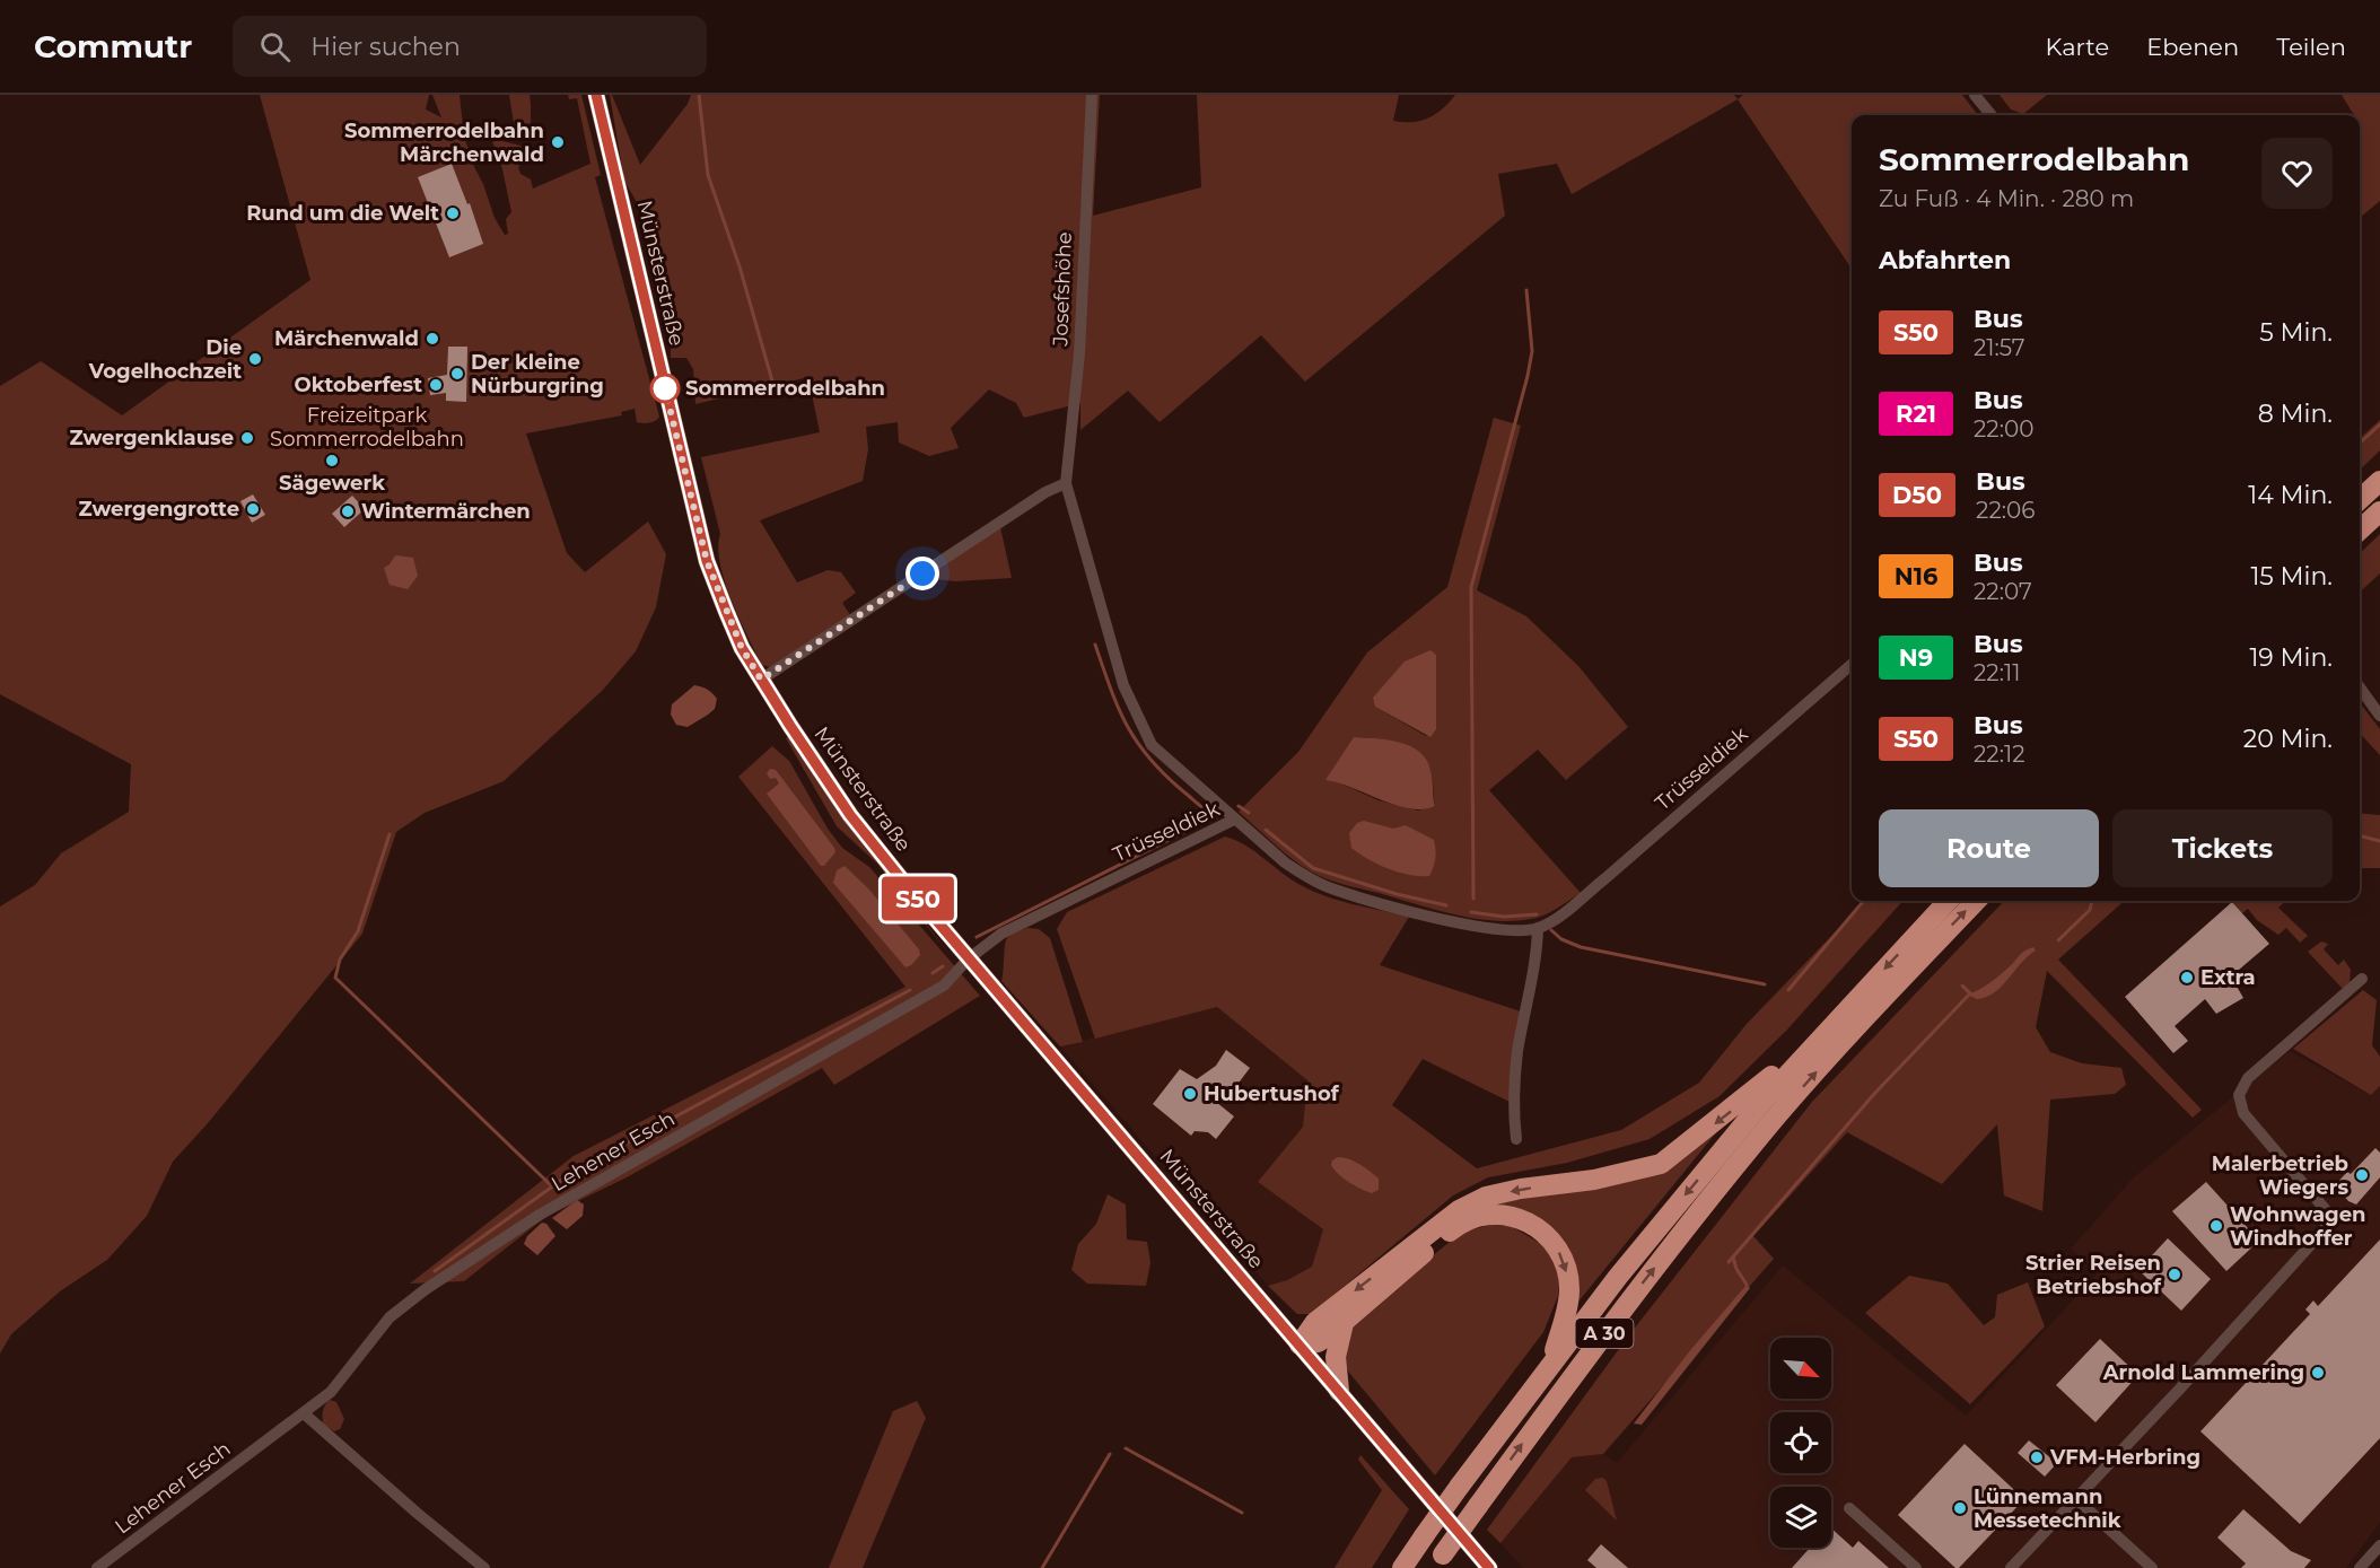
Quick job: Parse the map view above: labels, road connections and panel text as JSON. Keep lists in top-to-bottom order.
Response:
{
  "streets": {
    "highway": ["A 30"],
    "main road": ["Münsterstraße"],
    "street": ["Josefshöhe", "Trüsseldiek", "Lehener Esch"]
  },
  "crossings": [
    ["Münsterstraße", "Trüsseldiek"],
    ["Münsterstraße", "Lehener Esch"],
    ["Josefshöhe", "Trüsseldiek"],
    ["Trüsseldiek", "Lehener Esch"]
  ],
  "parks": ["Freizeitpark Sommerrodelbahn"],
  "places": [
    "Sommerrodelbahn Märchenwald",
    "Rund um die Welt",
    "Märchenwald",
    "Die Vogelhochzeit",
    "Der kleine Nürburgring",
    "Oktoberfest",
    "Sommerrodelbahn",
    "Zwergenklause",
    "Sägewerk",
    "Zwergengrotte",
    "Wintermärchen",
    "Extra",
    "Hubertushof",
    "Malerbetrieb Wiegers",
    "Wohnwagen Windhoffer",
    "Strier Reisen Betriebshof",
    "Arnold Lammering",
    "VFM-Herbring",
    "Lünnemann Messetechnik"
  ],
  "lines": ["bus line S50"],
  "north": "bottom right",
  "page": {
    "header": "Commutr",
    "search": "Hier suchen",
    "nav": ["Karte", "Ebenen", "Teilen"],
    "on_map": "S50",
    "heading": [
      ["Sommerrodelbahn", "Zu Fuß · 4 Min. · 280 m"],
      "Abfahrten"
    ],
    "list": [
      {
        "mark": "S50",
        "name": "Bus",
        "note": "21:57",
        "value": "5 Min."
      },
      {
        "mark": "R21",
        "name": "Bus",
        "note": "22:00",
        "value": "8 Min."
      },
      {
        "mark": "D50",
        "name": "Bus",
        "note": "22:06",
        "value": "14 Min."
      },
      {
        "mark": "N16",
        "name": "Bus",
        "note": "22:07",
        "value": "15 Min."
      },
      {
        "mark": "N9",
        "name": "Bus",
        "note": "22:11",
        "value": "19 Min."
      },
      {
        "mark": "S50",
        "name": "Bus",
        "note": "22:12",
        "value": "20 Min."
      }
    ],
    "buttons": ["Route", "Tickets"]
  }
}
